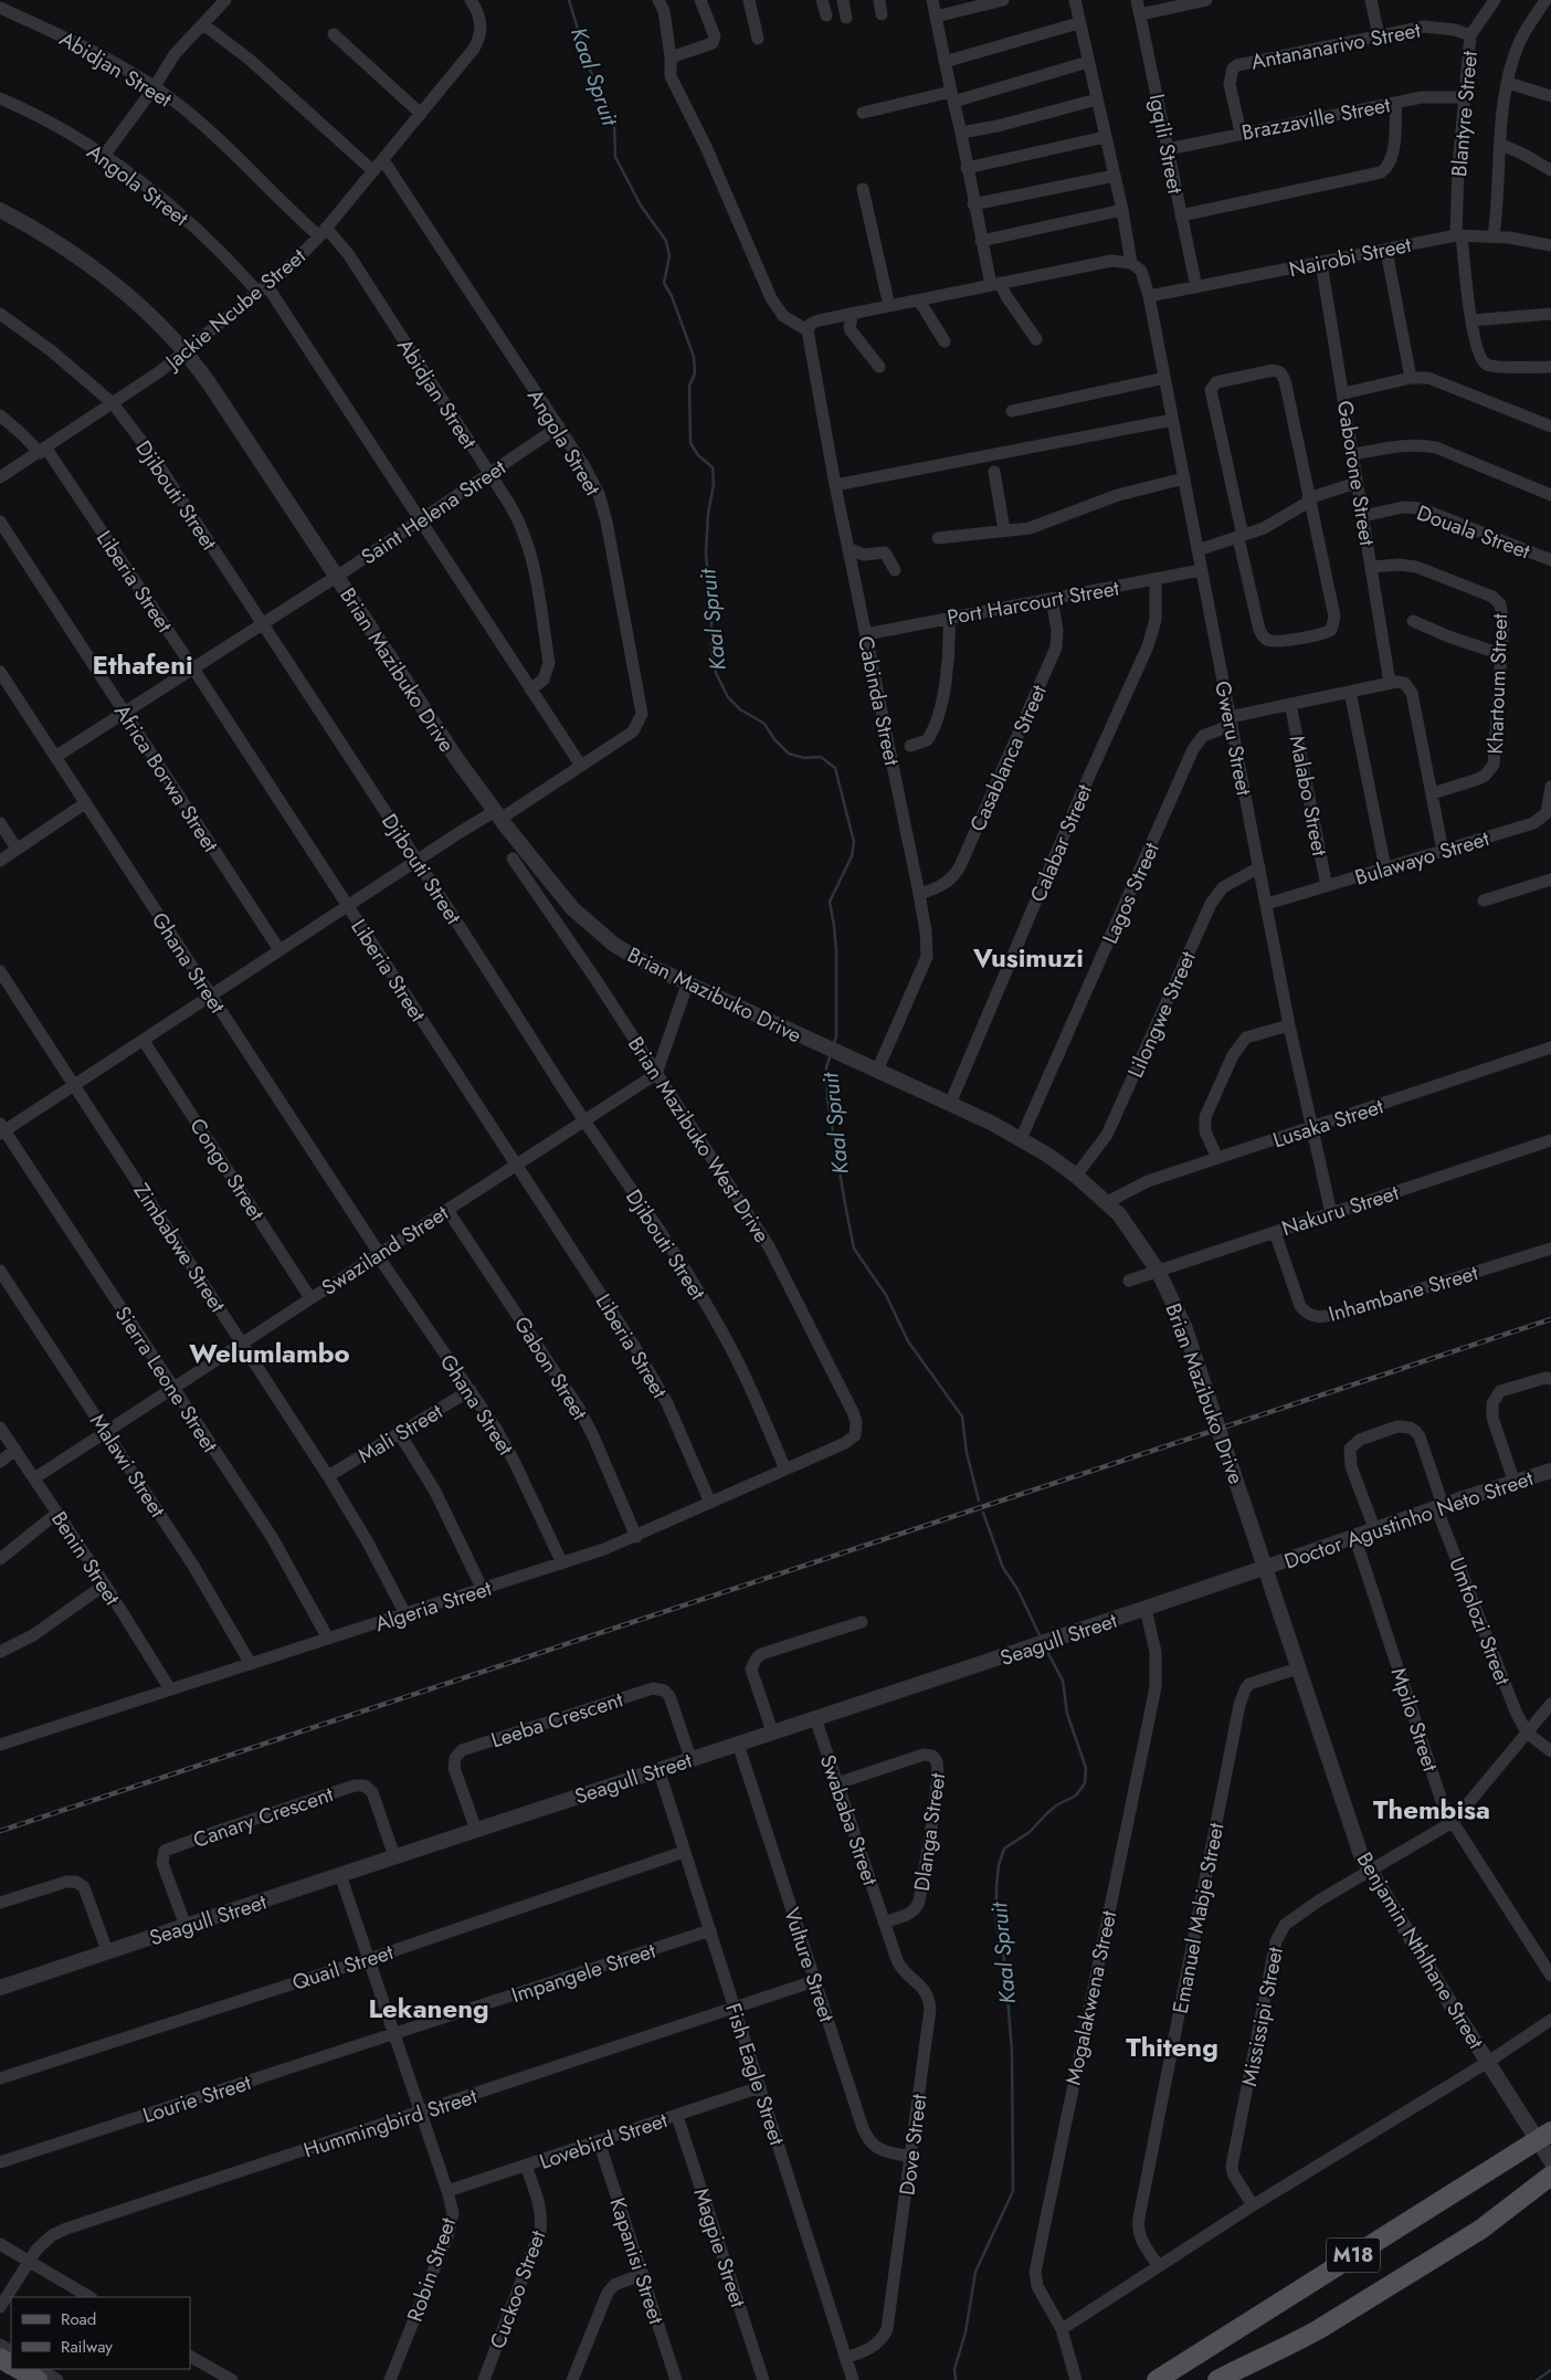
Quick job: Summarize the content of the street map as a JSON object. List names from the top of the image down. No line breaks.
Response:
{"streets":{"main road":["M18"],"street":["Antananarivo Street","Abidjan Street","Blantyre Street","Brazzaville Street","Igqili Street","Angola Street","Nairobi Street","Jackie Ncube Street","Gaborone Street","Djibouti Street","Saint Helena Street","Douala Street","Liberia Street","Port Harcourt Street","Brian Mazibuko Drive","Khartoum Street","Cabinda Street","Gweru Street","Casablanca Street","Africa Borwa Street","Malabo Street","Calabar Street","Bulawayo Street","Lagos Street","Ghana Street","Lilongwe Street","Lusaka Street","Brian Mazibuko West Drive","Congo Street","Nakuru Street","Zimbabwe Street","Swaziland Street","Inhambane Street","Gabon Street","Sierra Leone Street","Mali Street","Malawi Street","Doctor Agustinho Neto Street","Benin Street","Algeria Street","Umfolozi Street","Seagull Street","Leeba Crescent","Mpilo Street","Canary Crescent","Swababa Street","Dlanga Street","Emanuel Mabje Street","Benjamin Nthlhane Street","Vulture Street","Quail Street","Impangele Street","Mogalakwena Street","Mississipi Street","Fish Eagle Street","Lourie Street","Hummingbird Street","Lovebird Street","Dove Street","Magpie Street","Kapanisi Street","Robin Street","Cuckoo Street"]},"crossings":[["Antananarivo Street","Blantyre Street"],["Antananarivo Street","Brazzaville Street"],["Abidjan Street","Angola Street"],["Abidjan Street","Jackie Ncube Street"],["Abidjan Street","Saint Helena Street"],["Blantyre Street","Brazzaville Street"],["Blantyre Street","Nairobi Street"],["Brazzaville Street","Igqili Street"],["Igqili Street","Nairobi Street"],["Angola Street","Jackie Ncube Street"],["Angola Street","Djibouti Street"],["Angola Street","Saint Helena Street"],["Angola Street","Liberia Street"],["Angola Street","Brian Mazibuko Drive"],["Angola Street","Africa Borwa Street"],["Angola Street","Ghana Street"],["Angola Street","Congo Street"],["Angola Street","Zimbabwe Street"],["Angola Street","Sierra Leone Street"],["Nairobi Street","Gaborone Street"],["Nairobi Street","Gweru Street"],["Jackie Ncube Street","Djibouti Street"],["Jackie Ncube Street","Liberia Street"],["Jackie Ncube Street","Brian Mazibuko Drive"],["Gaborone Street","Douala Street"],["Gaborone Street","Khartoum Street"],["Gaborone Street","Lagos Street"],["Djibouti Street","Saint Helena Street"],["Djibouti Street","Swaziland Street"],["Djibouti Street","Algeria Street"],["Saint Helena Street","Liberia Street"],["Saint Helena Street","Brian Mazibuko Drive"],["Saint Helena Street","Africa Borwa Street"],["Saint Helena Street","Ghana Street"],["Liberia Street","Swaziland Street"],["Liberia Street","Algeria Street"],["Port Harcourt Street","Cabinda Street"],["Port Harcourt Street","Gweru Street"],["Port Harcourt Street","Casablanca Street"],["Port Harcourt Street","Calabar Street"],["Brian Mazibuko Drive","Cabinda Street"],["Brian Mazibuko Drive","Calabar Street"],["Brian Mazibuko Drive","Lagos Street"],["Brian Mazibuko Drive","Lilongwe Street"],["Brian Mazibuko Drive","Lusaka Street"],["Brian Mazibuko Drive","Nakuru Street"],["Brian Mazibuko Drive","Doctor Agustinho Neto Street"],["Brian Mazibuko Drive","Seagull Street"],["Brian Mazibuko Drive","Benjamin Nthlhane Street"],["Cabinda Street","Casablanca Street"],["Gweru Street","Bulawayo Street"],["Gweru Street","Lagos Street"],["Gweru Street","Lilongwe Street"],["Gweru Street","Lusaka Street"],["Gweru Street","Nakuru Street"],["Malabo Street","Bulawayo Street"],["Malabo Street","Lagos Street"],["Ghana Street","Swaziland Street"],["Ghana Street","Mali Street"],["Ghana Street","Algeria Street"],["Brian Mazibuko West Drive","Swaziland Street"],["Brian Mazibuko West Drive","Algeria Street"],["Congo Street","Swaziland Street"],["Nakuru Street","Inhambane Street"],["Zimbabwe Street","Swaziland Street"],["Zimbabwe Street","Mali Street"],["Zimbabwe Street","Algeria Street"],["Swaziland Street","Gabon Street"],["Swaziland Street","Sierra Leone Street"],["Swaziland Street","Malawi Street"],["Swaziland Street","Benin Street"],["Gabon Street","Algeria Street"],["Sierra Leone Street","Algeria Street"],["Malawi Street","Algeria Street"],["Doctor Agustinho Neto Street","Umfolozi Street"],["Doctor Agustinho Neto Street","Seagull Street"],["Doctor Agustinho Neto Street","Mpilo Street"],["Doctor Agustinho Neto Street","Benjamin Nthlhane Street"],["Benin Street","Algeria Street"],["Seagull Street","Leeba Crescent"],["Seagull Street","Canary Crescent"],["Seagull Street","Swababa Street"],["Seagull Street","Benjamin Nthlhane Street"],["Seagull Street","Vulture Street"],["Seagull Street","Mogalakwena Street"],["Seagull Street","Fish Eagle Street"],["Seagull Street","Robin Street"],["Mpilo Street","Mississipi Street"],["Swababa Street","Dlanga Street"],["Swababa Street","Dove Street"],["Dlanga Street","Dove Street"],["Emanuel Mabje Street","Benjamin Nthlhane Street"],["Benjamin Nthlhane Street","Mississipi Street"],["Benjamin Nthlhane Street","M18"],["Vulture Street","Hummingbird Street"],["Vulture Street","Dove Street"],["Quail Street","Fish Eagle Street"],["Quail Street","Robin Street"],["Impangele Street","Fish Eagle Street"],["Impangele Street","Lourie Street"],["Impangele Street","Robin Street"],["Fish Eagle Street","Hummingbird Street"],["Fish Eagle Street","Lovebird Street"],["Fish Eagle Street","Dove Street"],["Lourie Street","Robin Street"],["Hummingbird Street","Robin Street"],["Lovebird Street","Magpie Street"],["Lovebird Street","Kapanisi Street"],["Lovebird Street","Robin Street"],["Lovebird Street","Cuckoo Street"]],"districts":["Ethafeni","Vusimuzi","Welumlambo","Thembisa","Lekaneng","Thiteng"],"water":["Kaal Spruit"],"legend":["Road","Railway"]}
